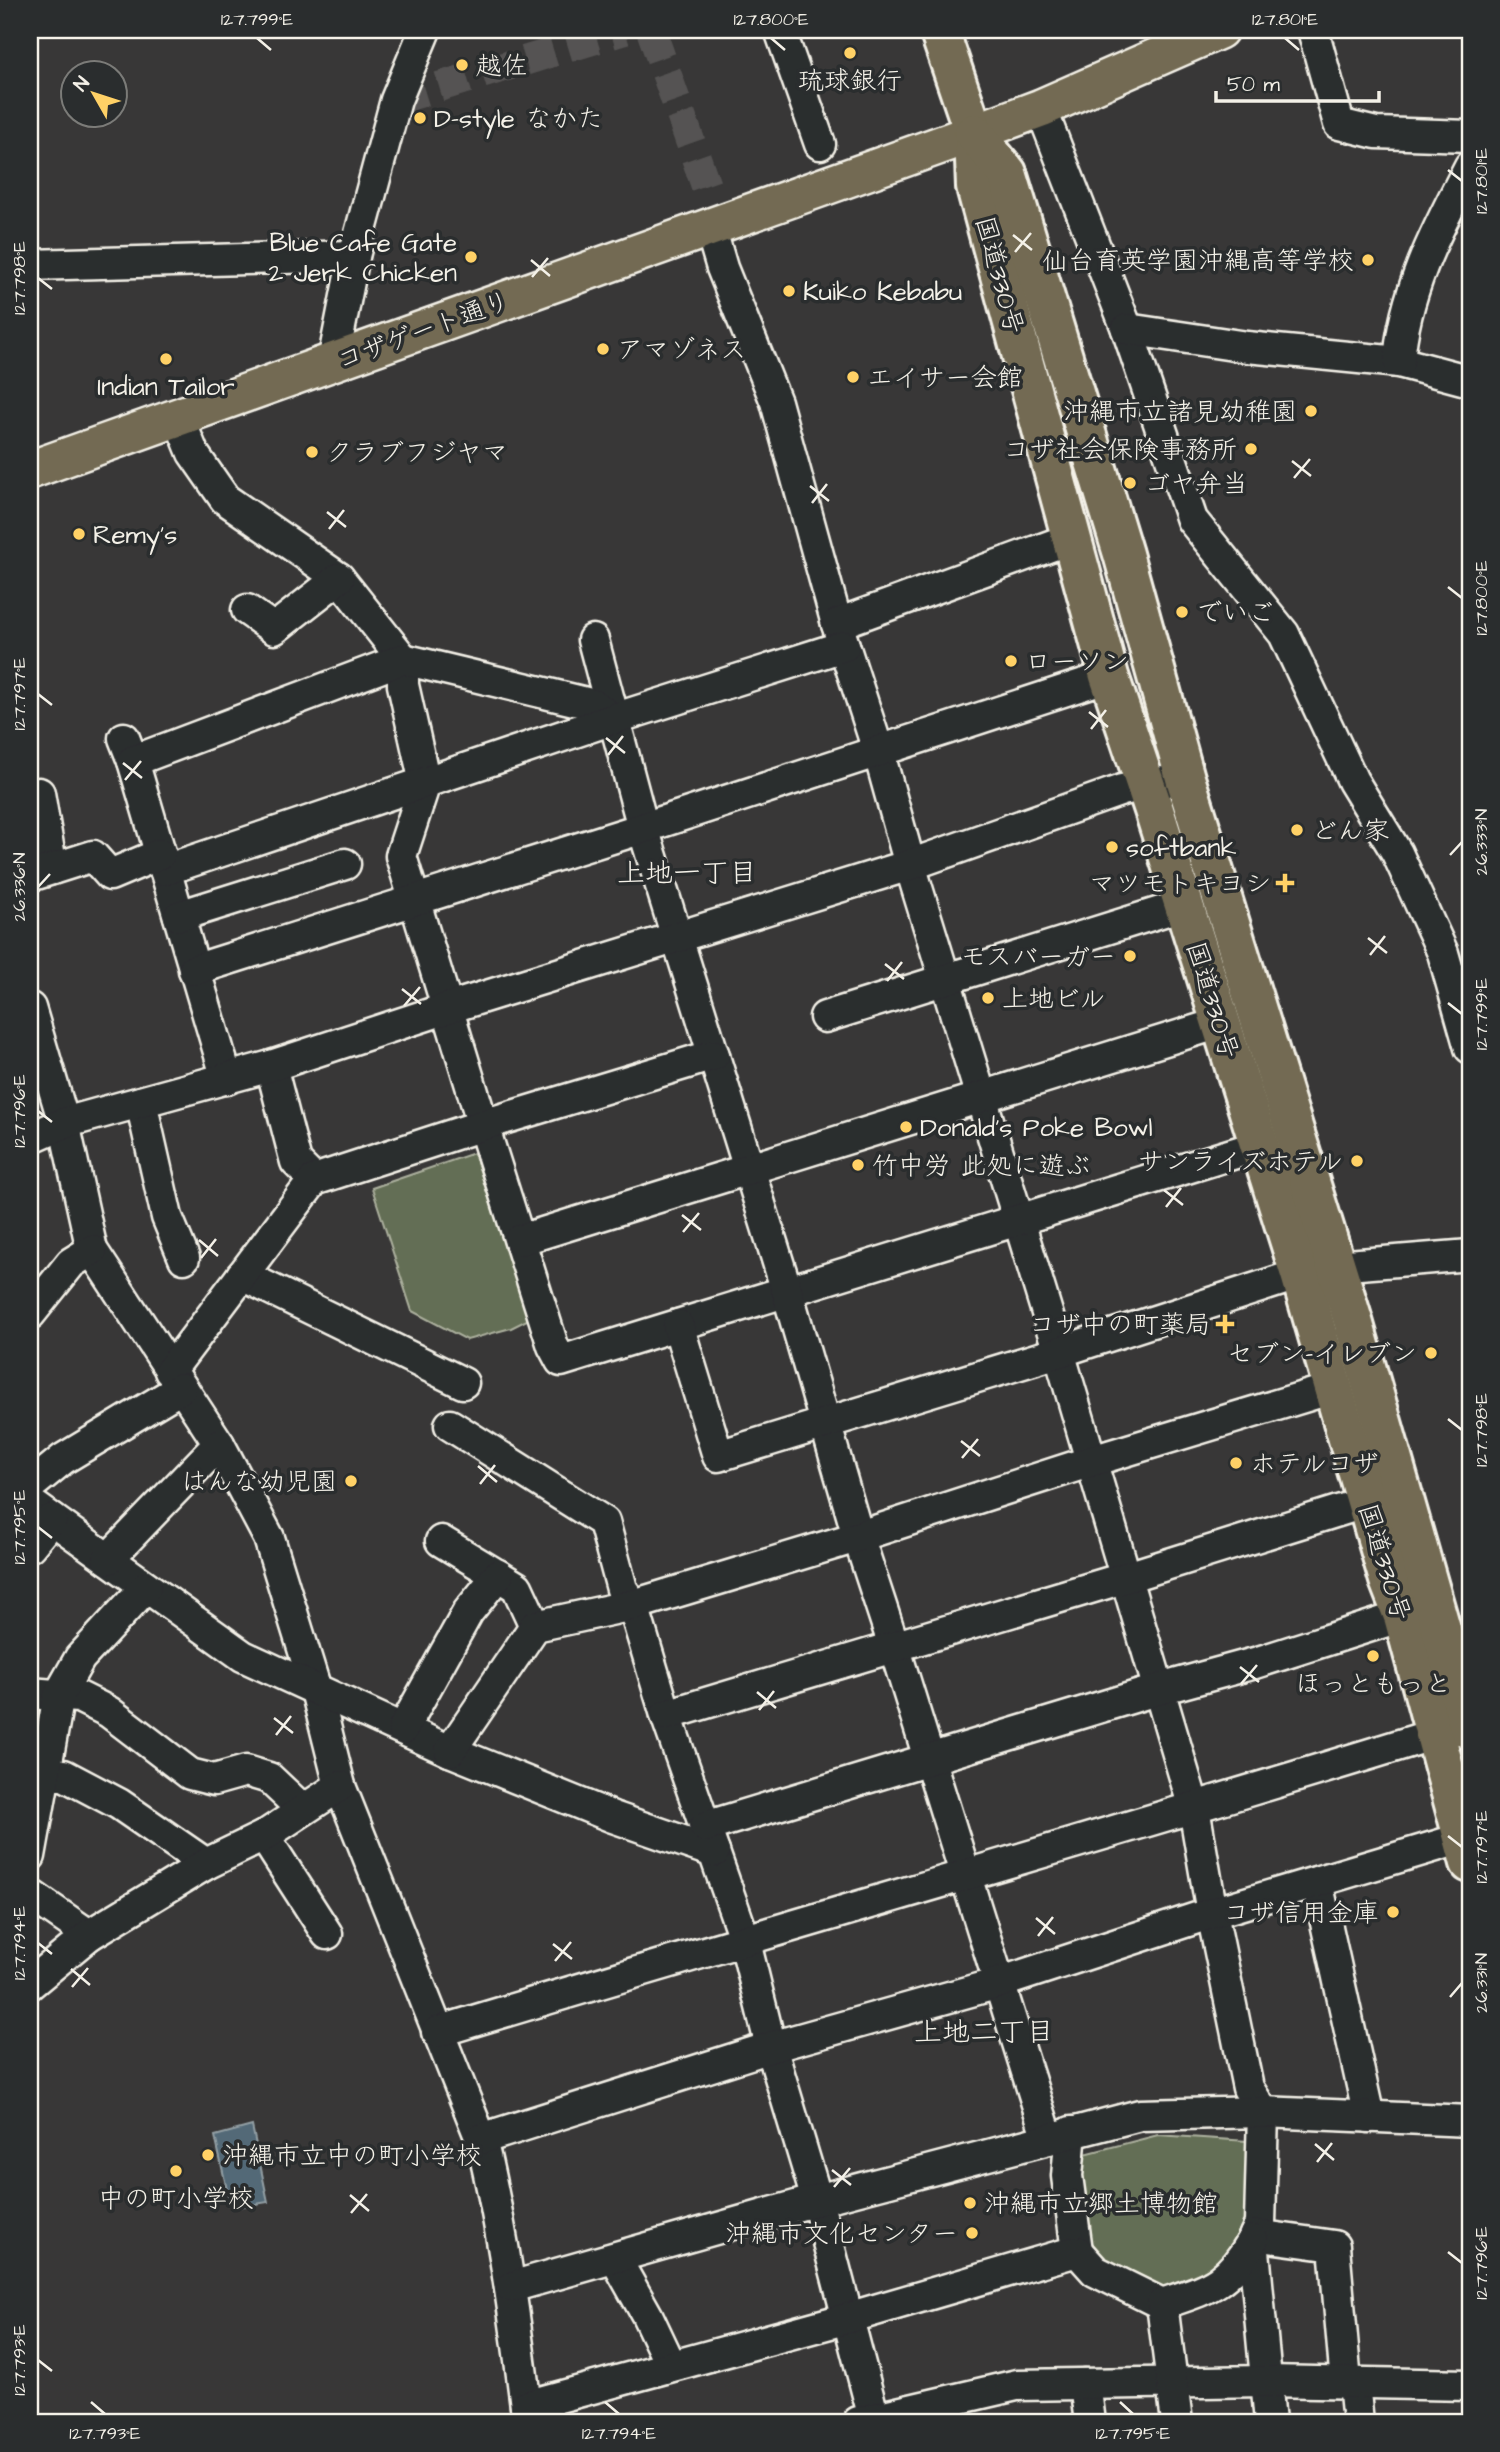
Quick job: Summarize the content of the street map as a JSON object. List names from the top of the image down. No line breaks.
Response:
{"streets":{"highway":["国道330号"],"main road":["コザゲート通り"]},"crossings":[["国道330号","コザゲート通り"]],"districts":["上地一丁目","上地二丁目"],"places":{"other":["琉球銀行","越佐","D-style なかた","Blue Cafe Gate 2 Jerk Chicken","仙台育英学園沖縄高等学校","Kuiko Kebabu","アマゾネス","Indian Tailor","エイサー会館","沖縄市立諸見幼稚園","コザ社会保険事務所","クラブフジヤマ","ゴヤ弁当","Remy's","でいご","ローソン","どん家","softbank","モスバーガー","上地ビル","Donald's Poke Bowl","サンライズホテル","竹中労 此処に遊ぶ","セブン-イレブン","ホテルコザ","はんな幼児園","ほっともっと","コザ信用金庫","沖縄市立中の町小学校","中の町小学校","沖縄市立郷土博物館","沖縄市文化センター"],"health":["マツモトキヨシ","コザ中の町薬局"]},"scale_bar":"50 m","north":"top left","coordinates":["127.799°E","127.800°E","127.801°E","127.798°E","127.797°E","26.333°N","26.336°N","127.796°E","127.795°E","127.794°E","26.331°N","127.793°E"]}
